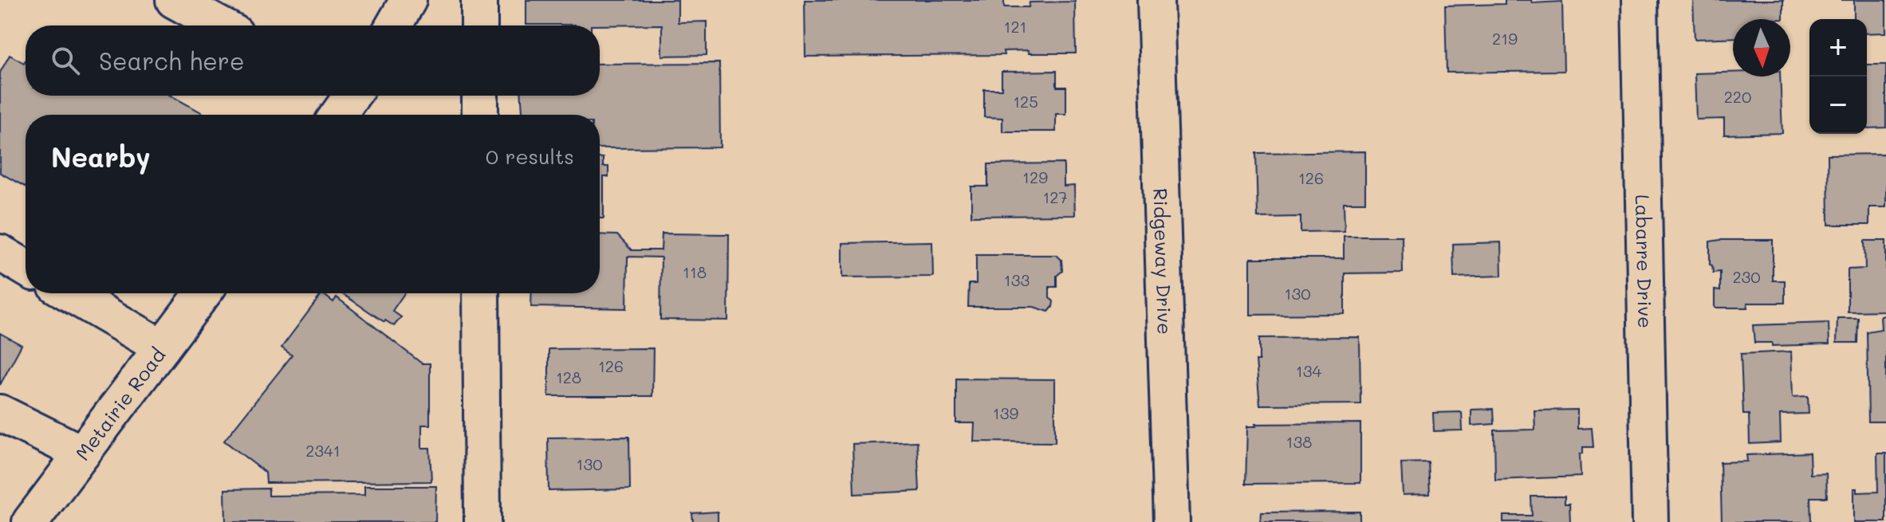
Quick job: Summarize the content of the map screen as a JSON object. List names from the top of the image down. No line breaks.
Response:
{"streets":{"street":["Ridgeway Drive","Labarre Drive","Metairie Road"]},"house_numbers":["121","219","220","125","129","126","127","118","230","133","130","126","134","128","139","138","2341","130"],"north":"bottom","page":{"map_buttons":["+","−"],"search":"Search here","heading":["Nearby","0 results"]}}
